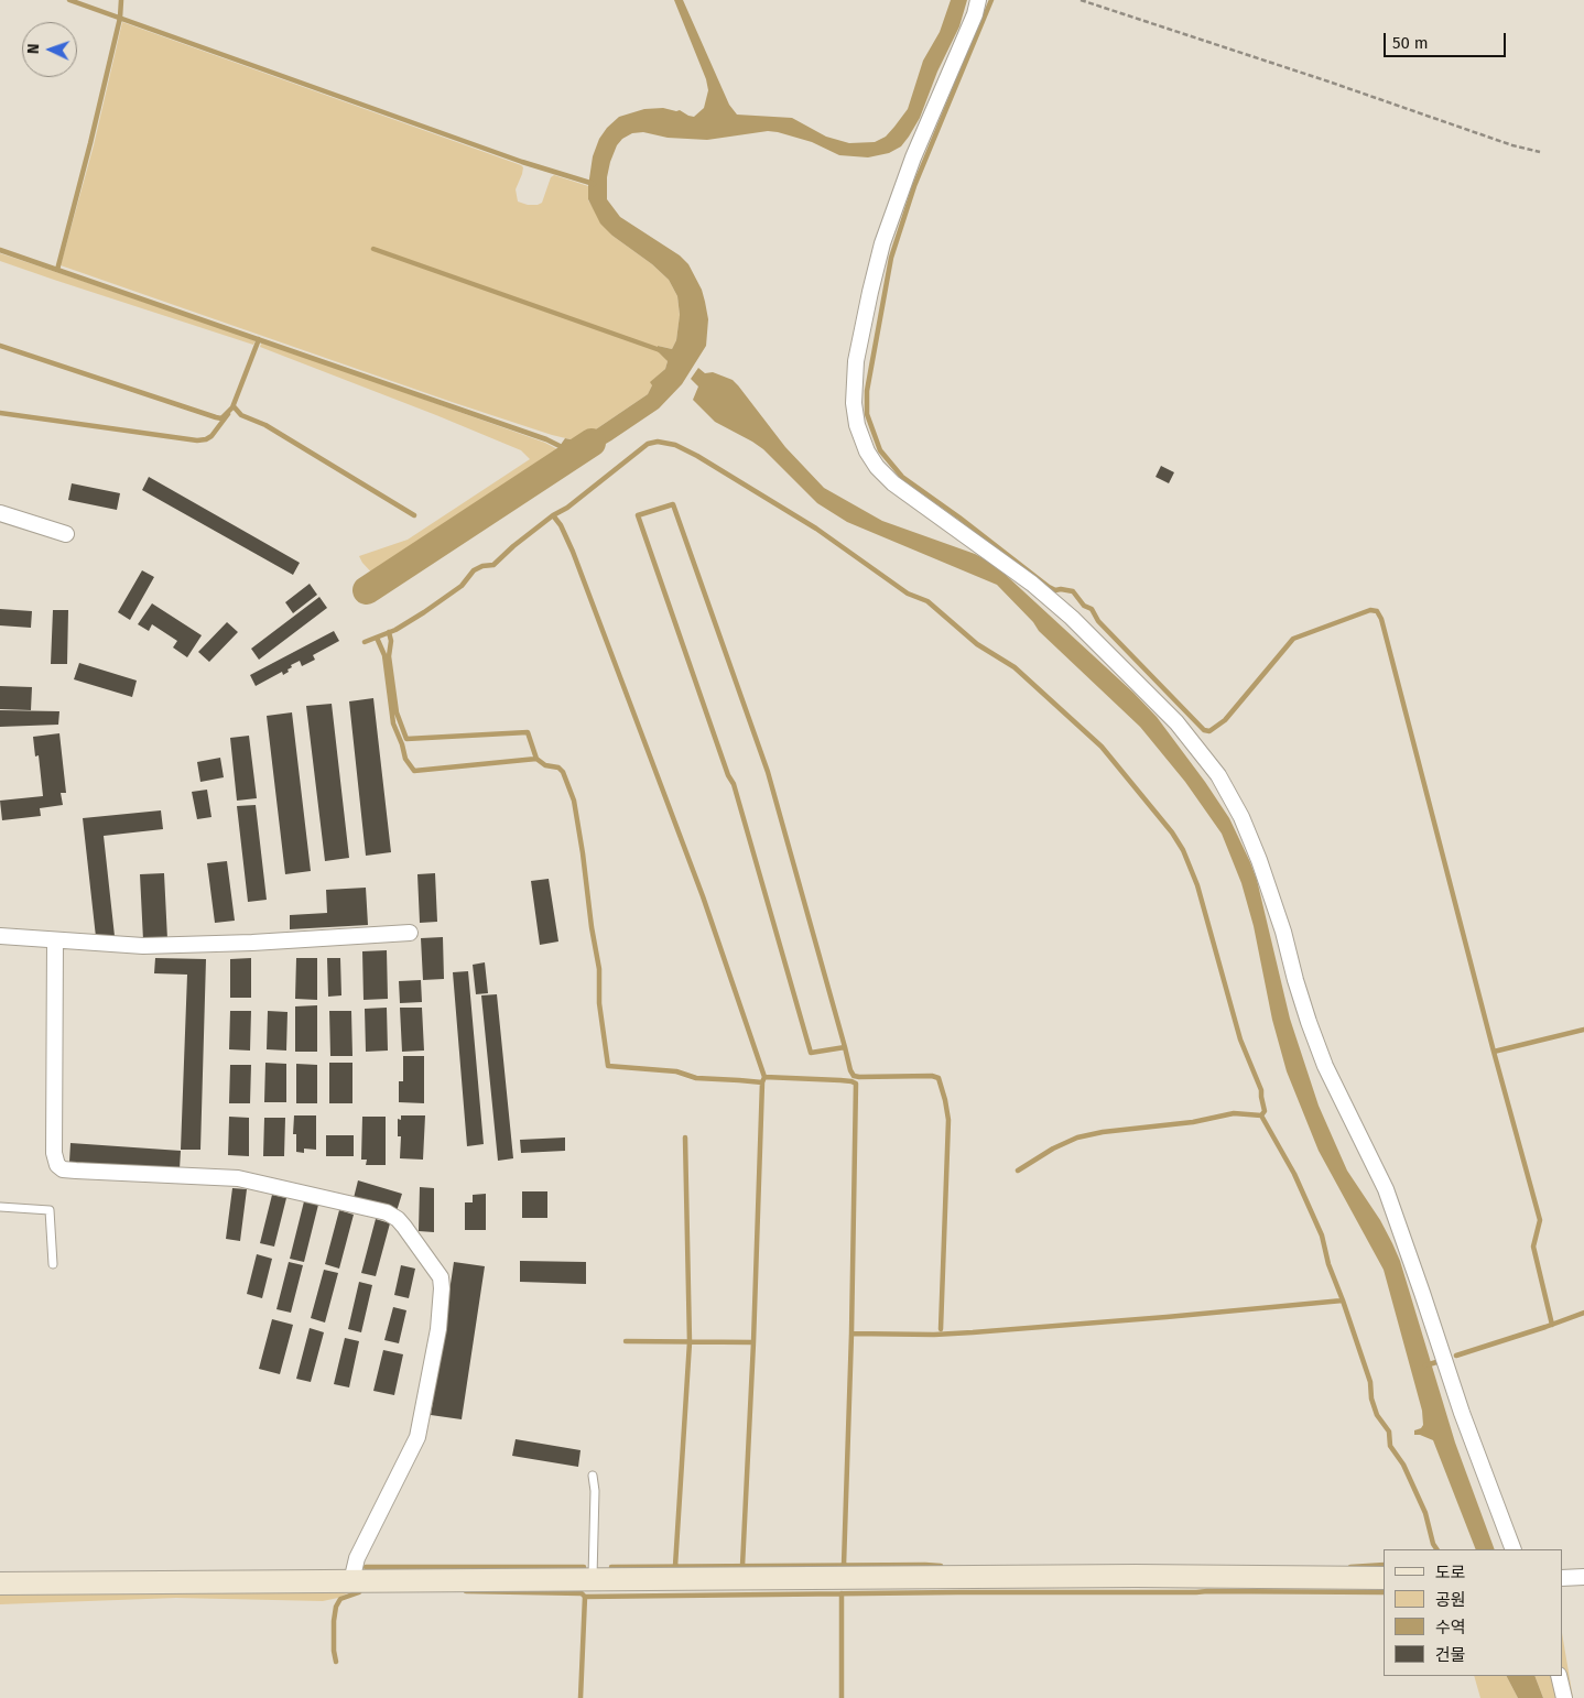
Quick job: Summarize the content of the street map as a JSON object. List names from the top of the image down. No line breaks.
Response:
{"legend":["도로","공원","수역","건물"],"scale_bar":"50 m","north":"left"}
